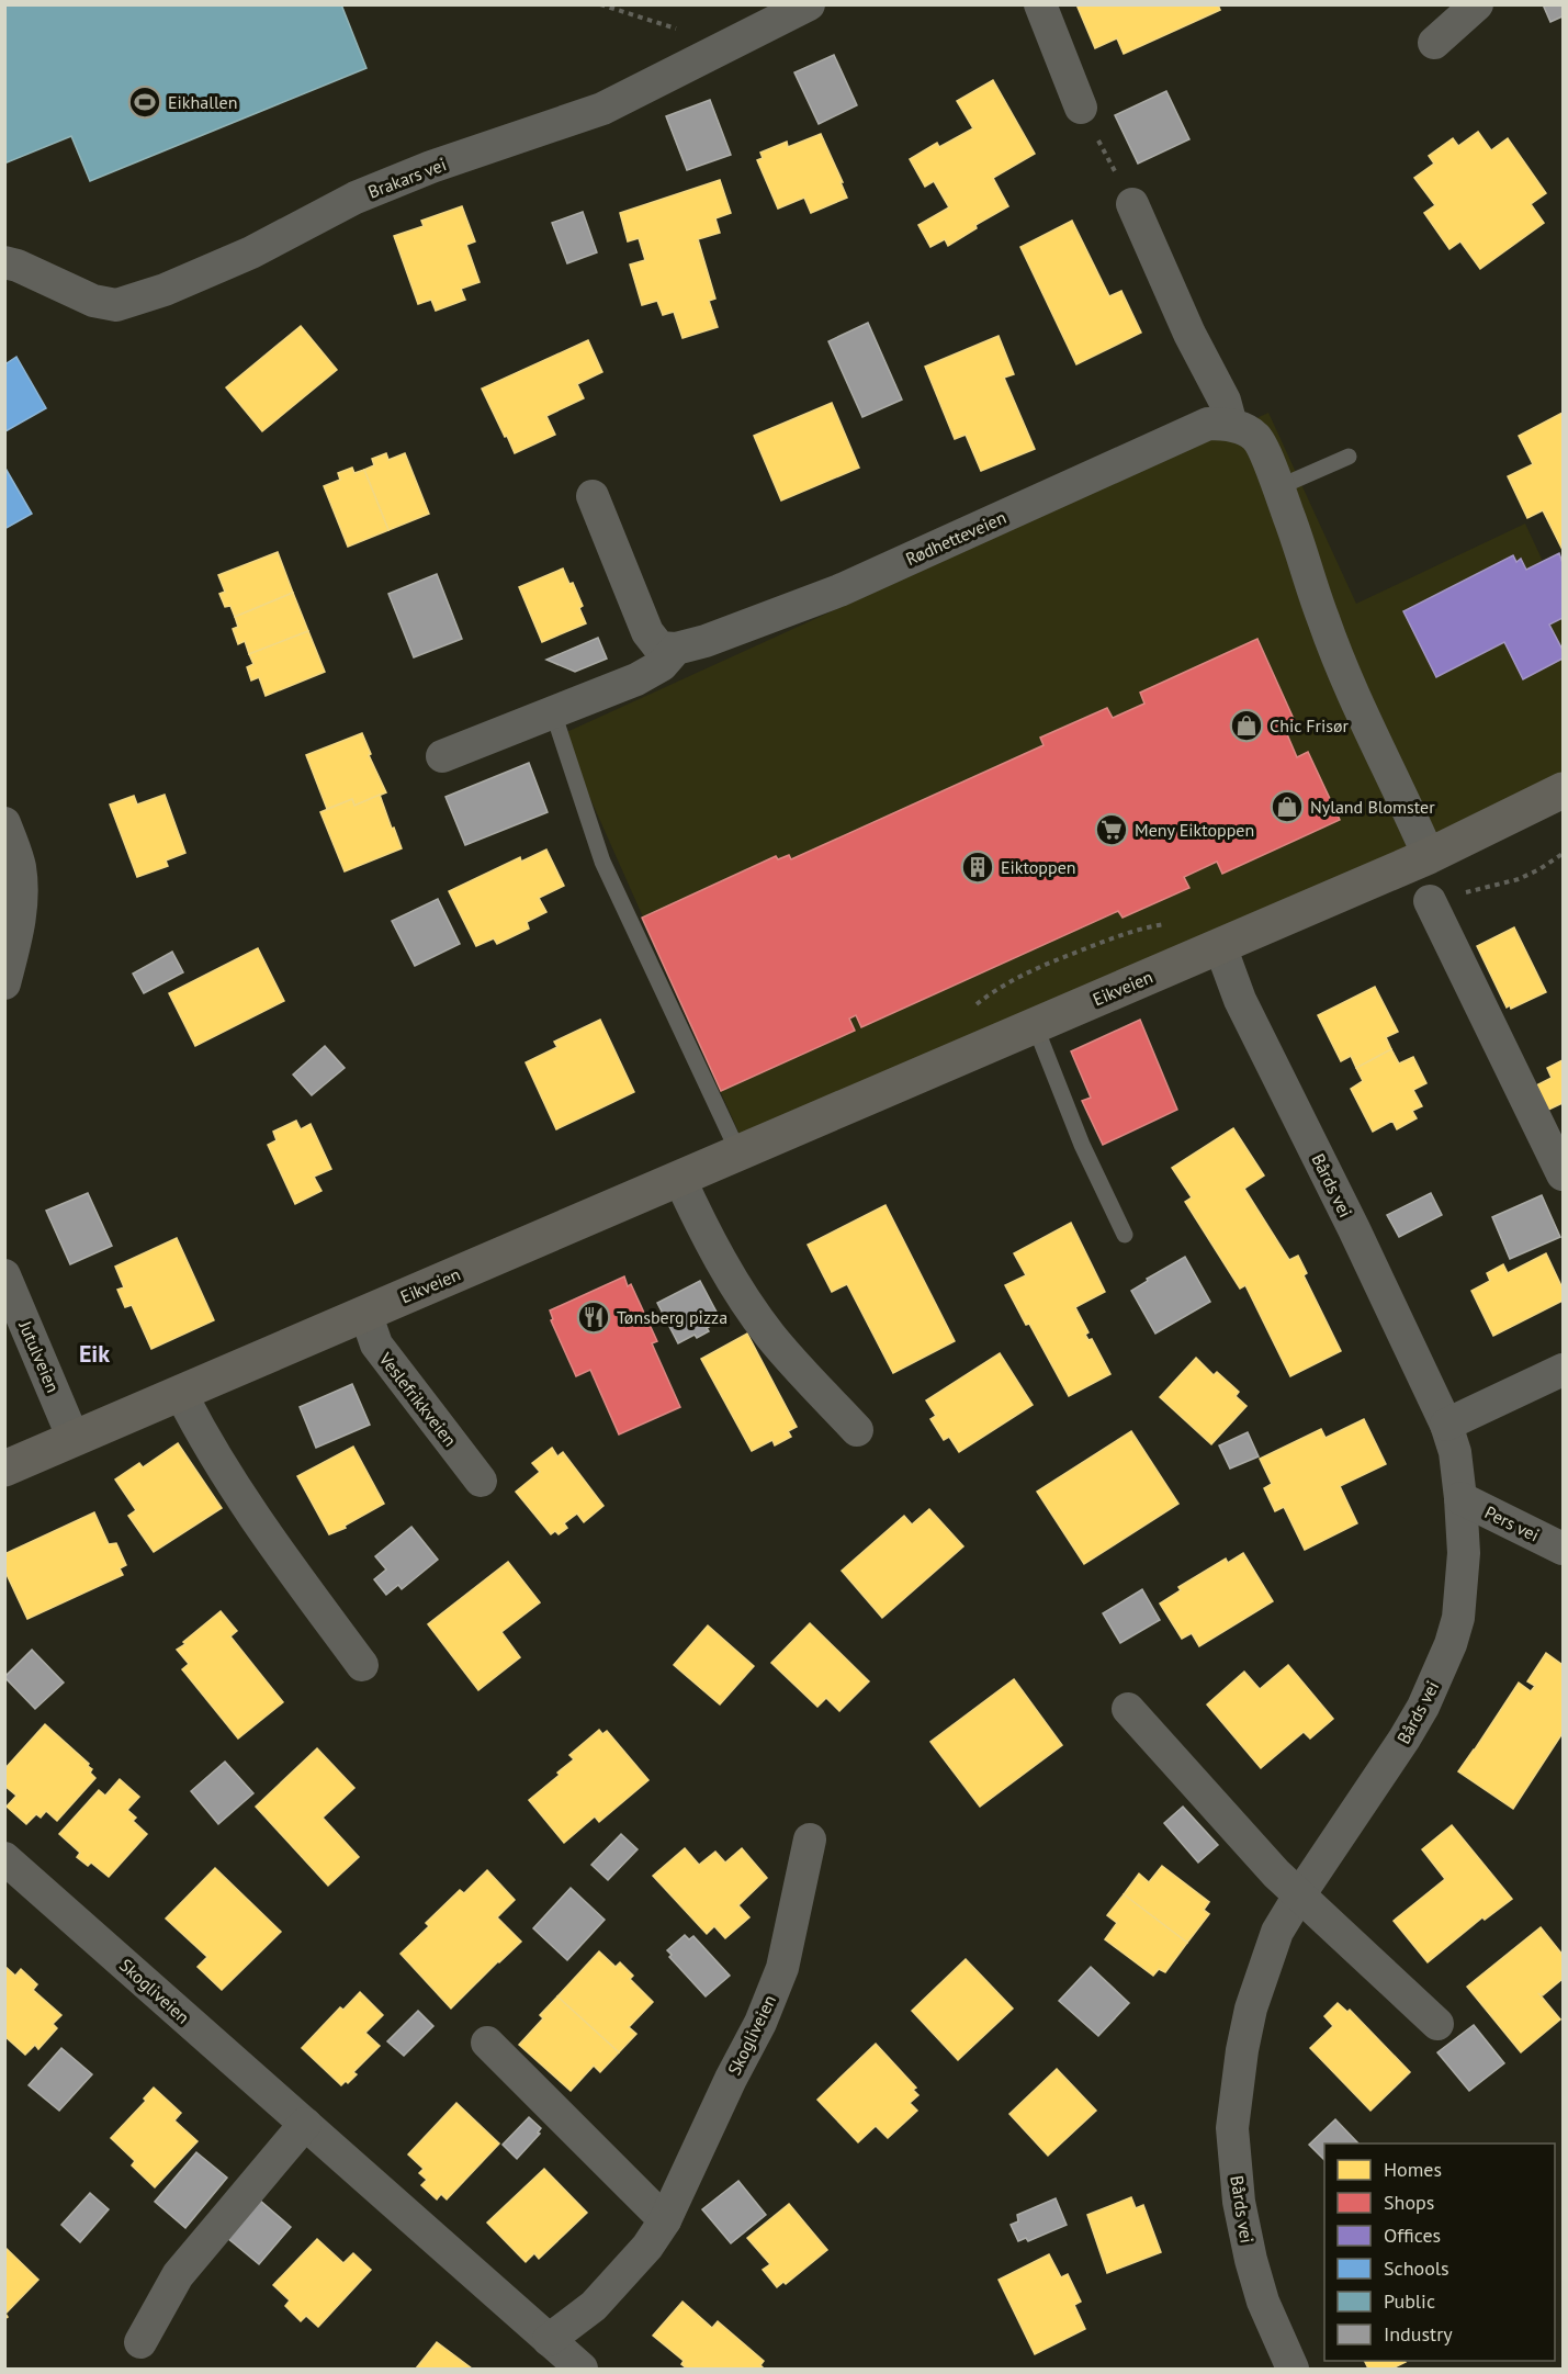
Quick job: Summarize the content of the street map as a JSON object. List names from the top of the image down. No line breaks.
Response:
{"streets":{"main road":["Eikveien"],"street":["Brakars vei","Rødhetteveien","Bårds vei","Jutulveien","Veslefrikkveien","Pers vei","Skogliveien"]},"crossings":[["Eikveien","Bårds vei"],["Eikveien","Jutulveien"],["Eikveien","Veslefrikkveien"],["Bårds vei","Pers vei"]],"districts":["Eik"],"places":{"sports":["Eikhallen"],"shop":["Chic Frisør","Nyland Blomster"],"supermarket":["Meny Eiktoppen"],"building":["Eiktoppen"],"restaurant":["Tønsberg pizza"]},"legend":["Homes","Shops","Offices","Schools","Public","Industry"]}
